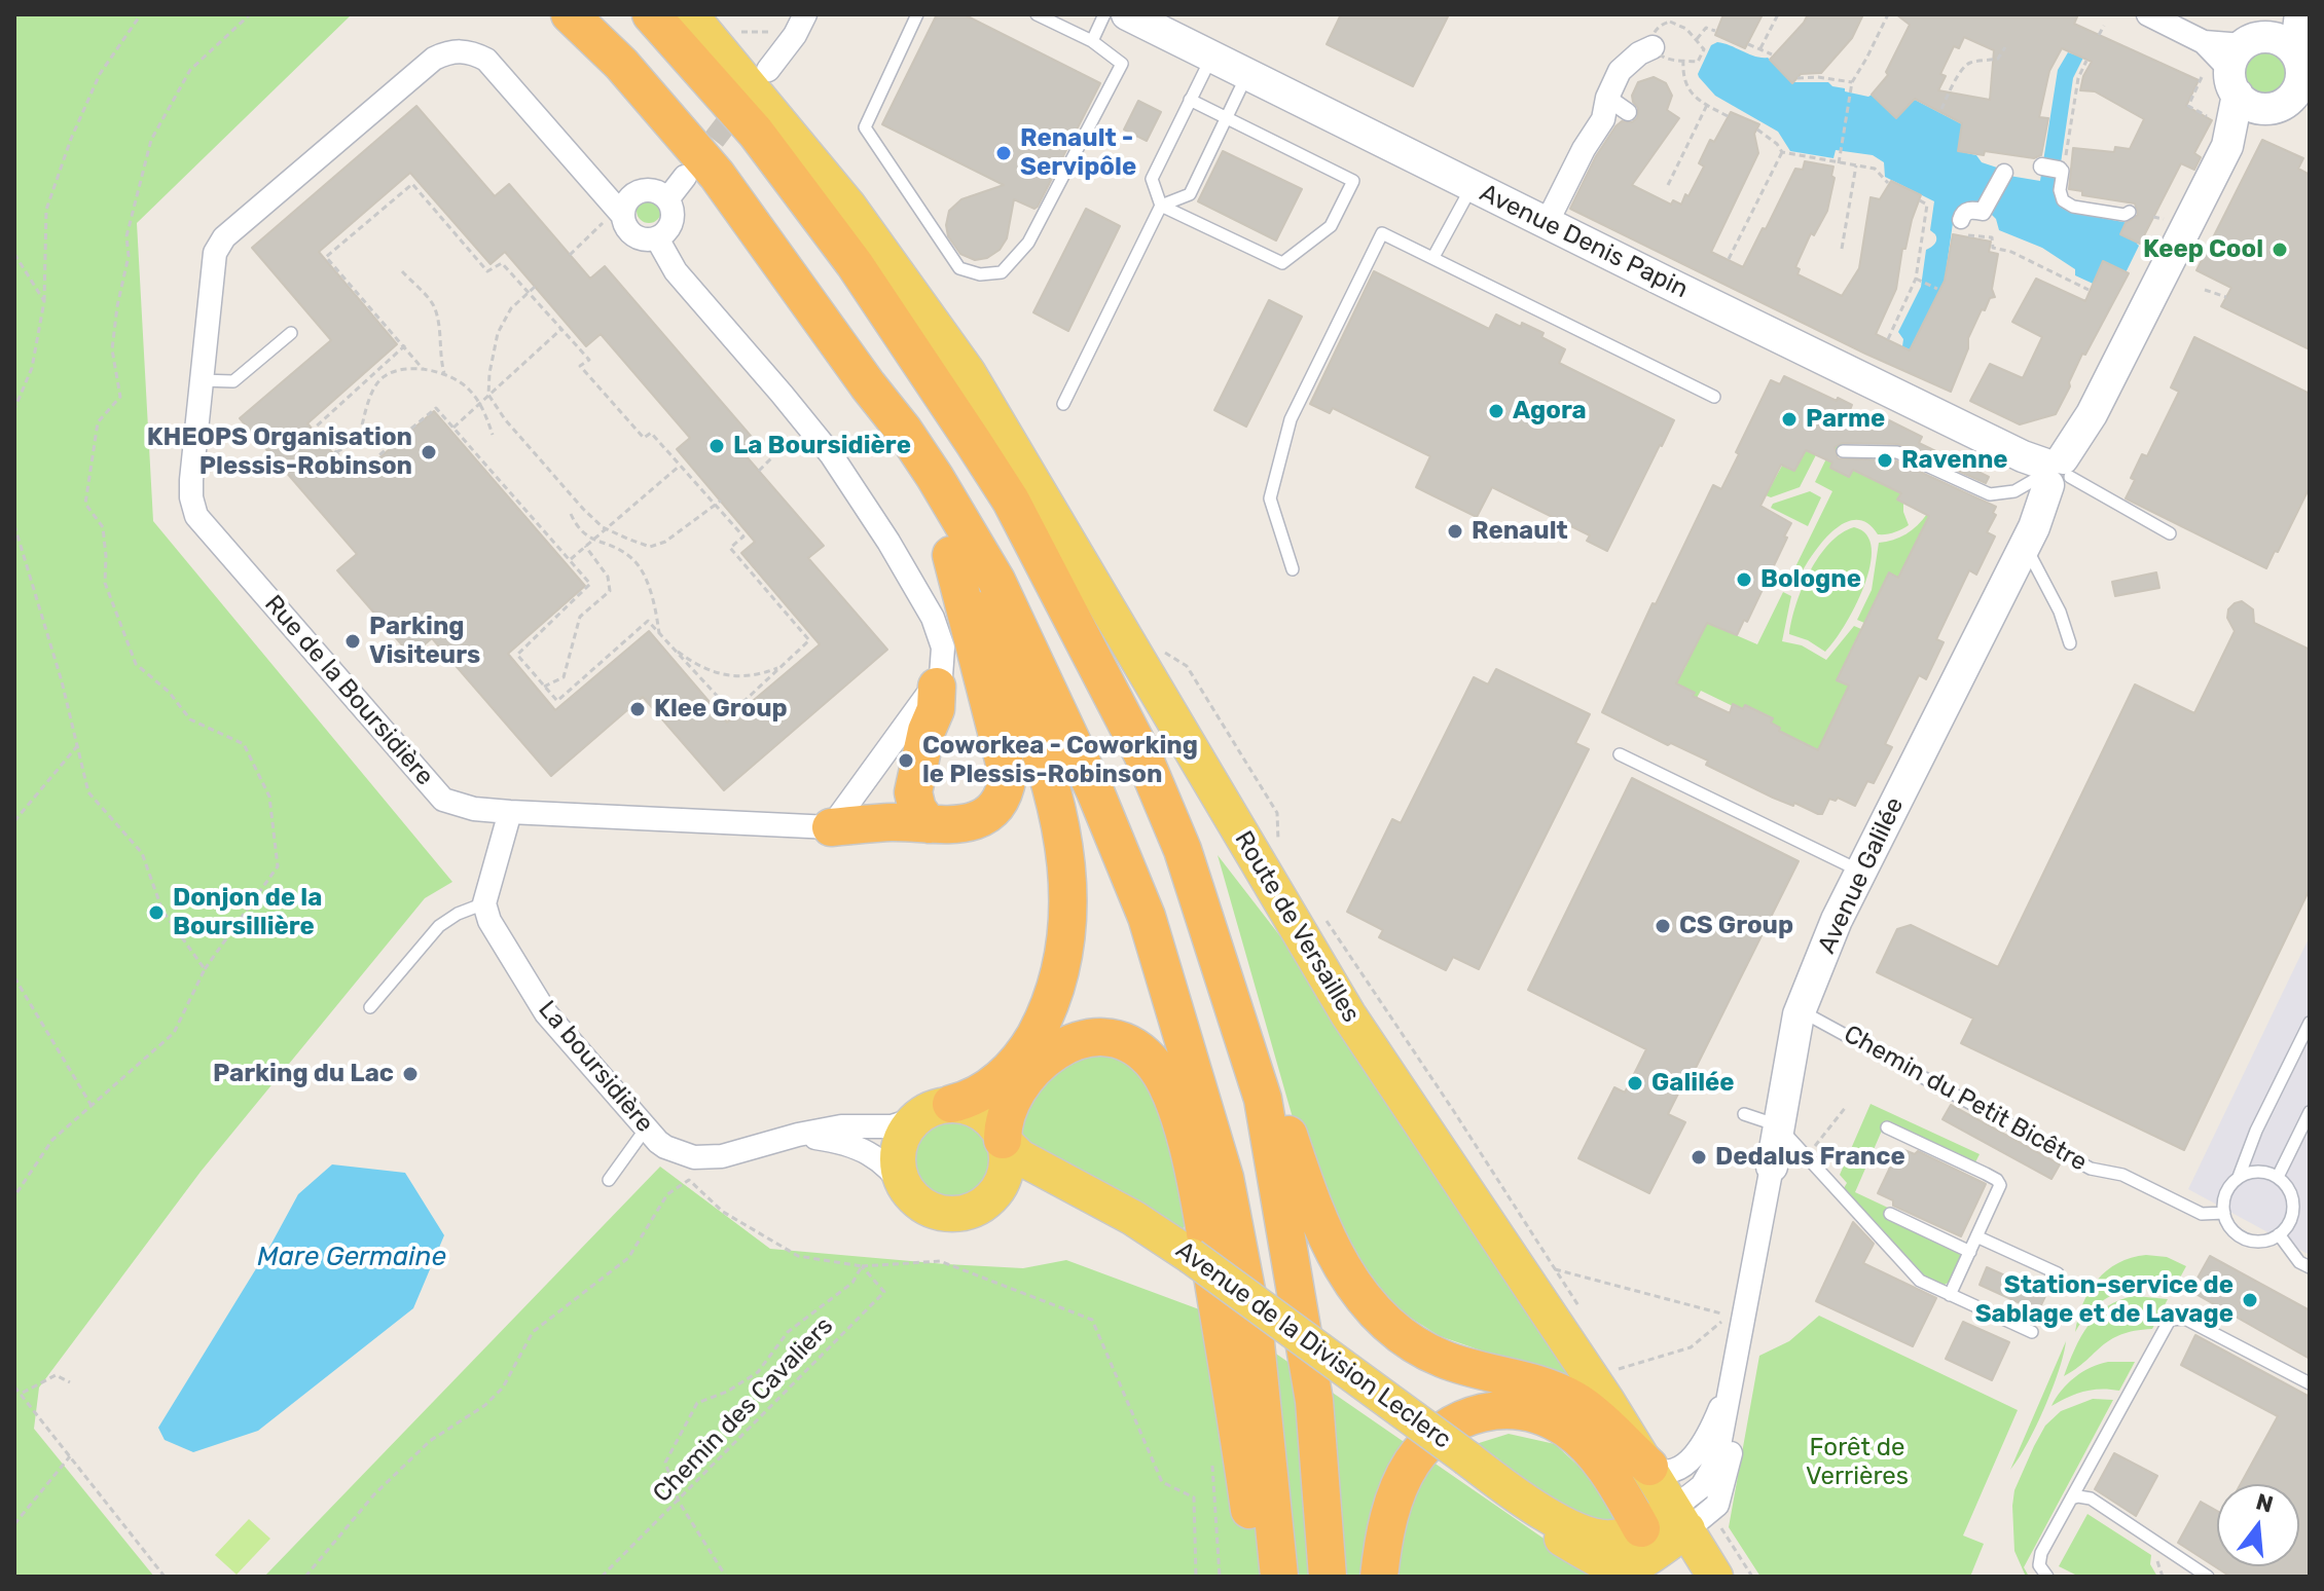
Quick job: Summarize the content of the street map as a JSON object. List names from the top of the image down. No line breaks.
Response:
{"streets":{"main road":["Avenue Denis Papin","Avenue Galilée","Route de Versailles","Avenue de la Division Leclerc"],"street":["Rue de la Boursidière","La boursidière"],"lane":["Chemin du Petit Bicêtre"],"path":["Chemin des Cavaliers"]},"crossings":[["Avenue Denis Papin","Avenue Galilée"],["Avenue Galilée","Chemin du Petit Bicêtre"],["La boursidière","Avenue de la Division Leclerc"]],"water":["Mare Germaine"],"parks":["Forêt de Verrières"],"places":["Renault - Servipôle","Keep Cool","Agora","Parme","La Boursidière","KHEOPS Organisation Plessis-Robinson","Ravenne","Renault","Bologne","Parking Visiteurs","Klee Group","Coworkea - Coworking le Plessis-Robinson","Donjon de la Boursillière","CS Group","Parking du Lac","Galilée","Dedalus France","Station-service de Sablage et de Lavage"],"north":"top"}
